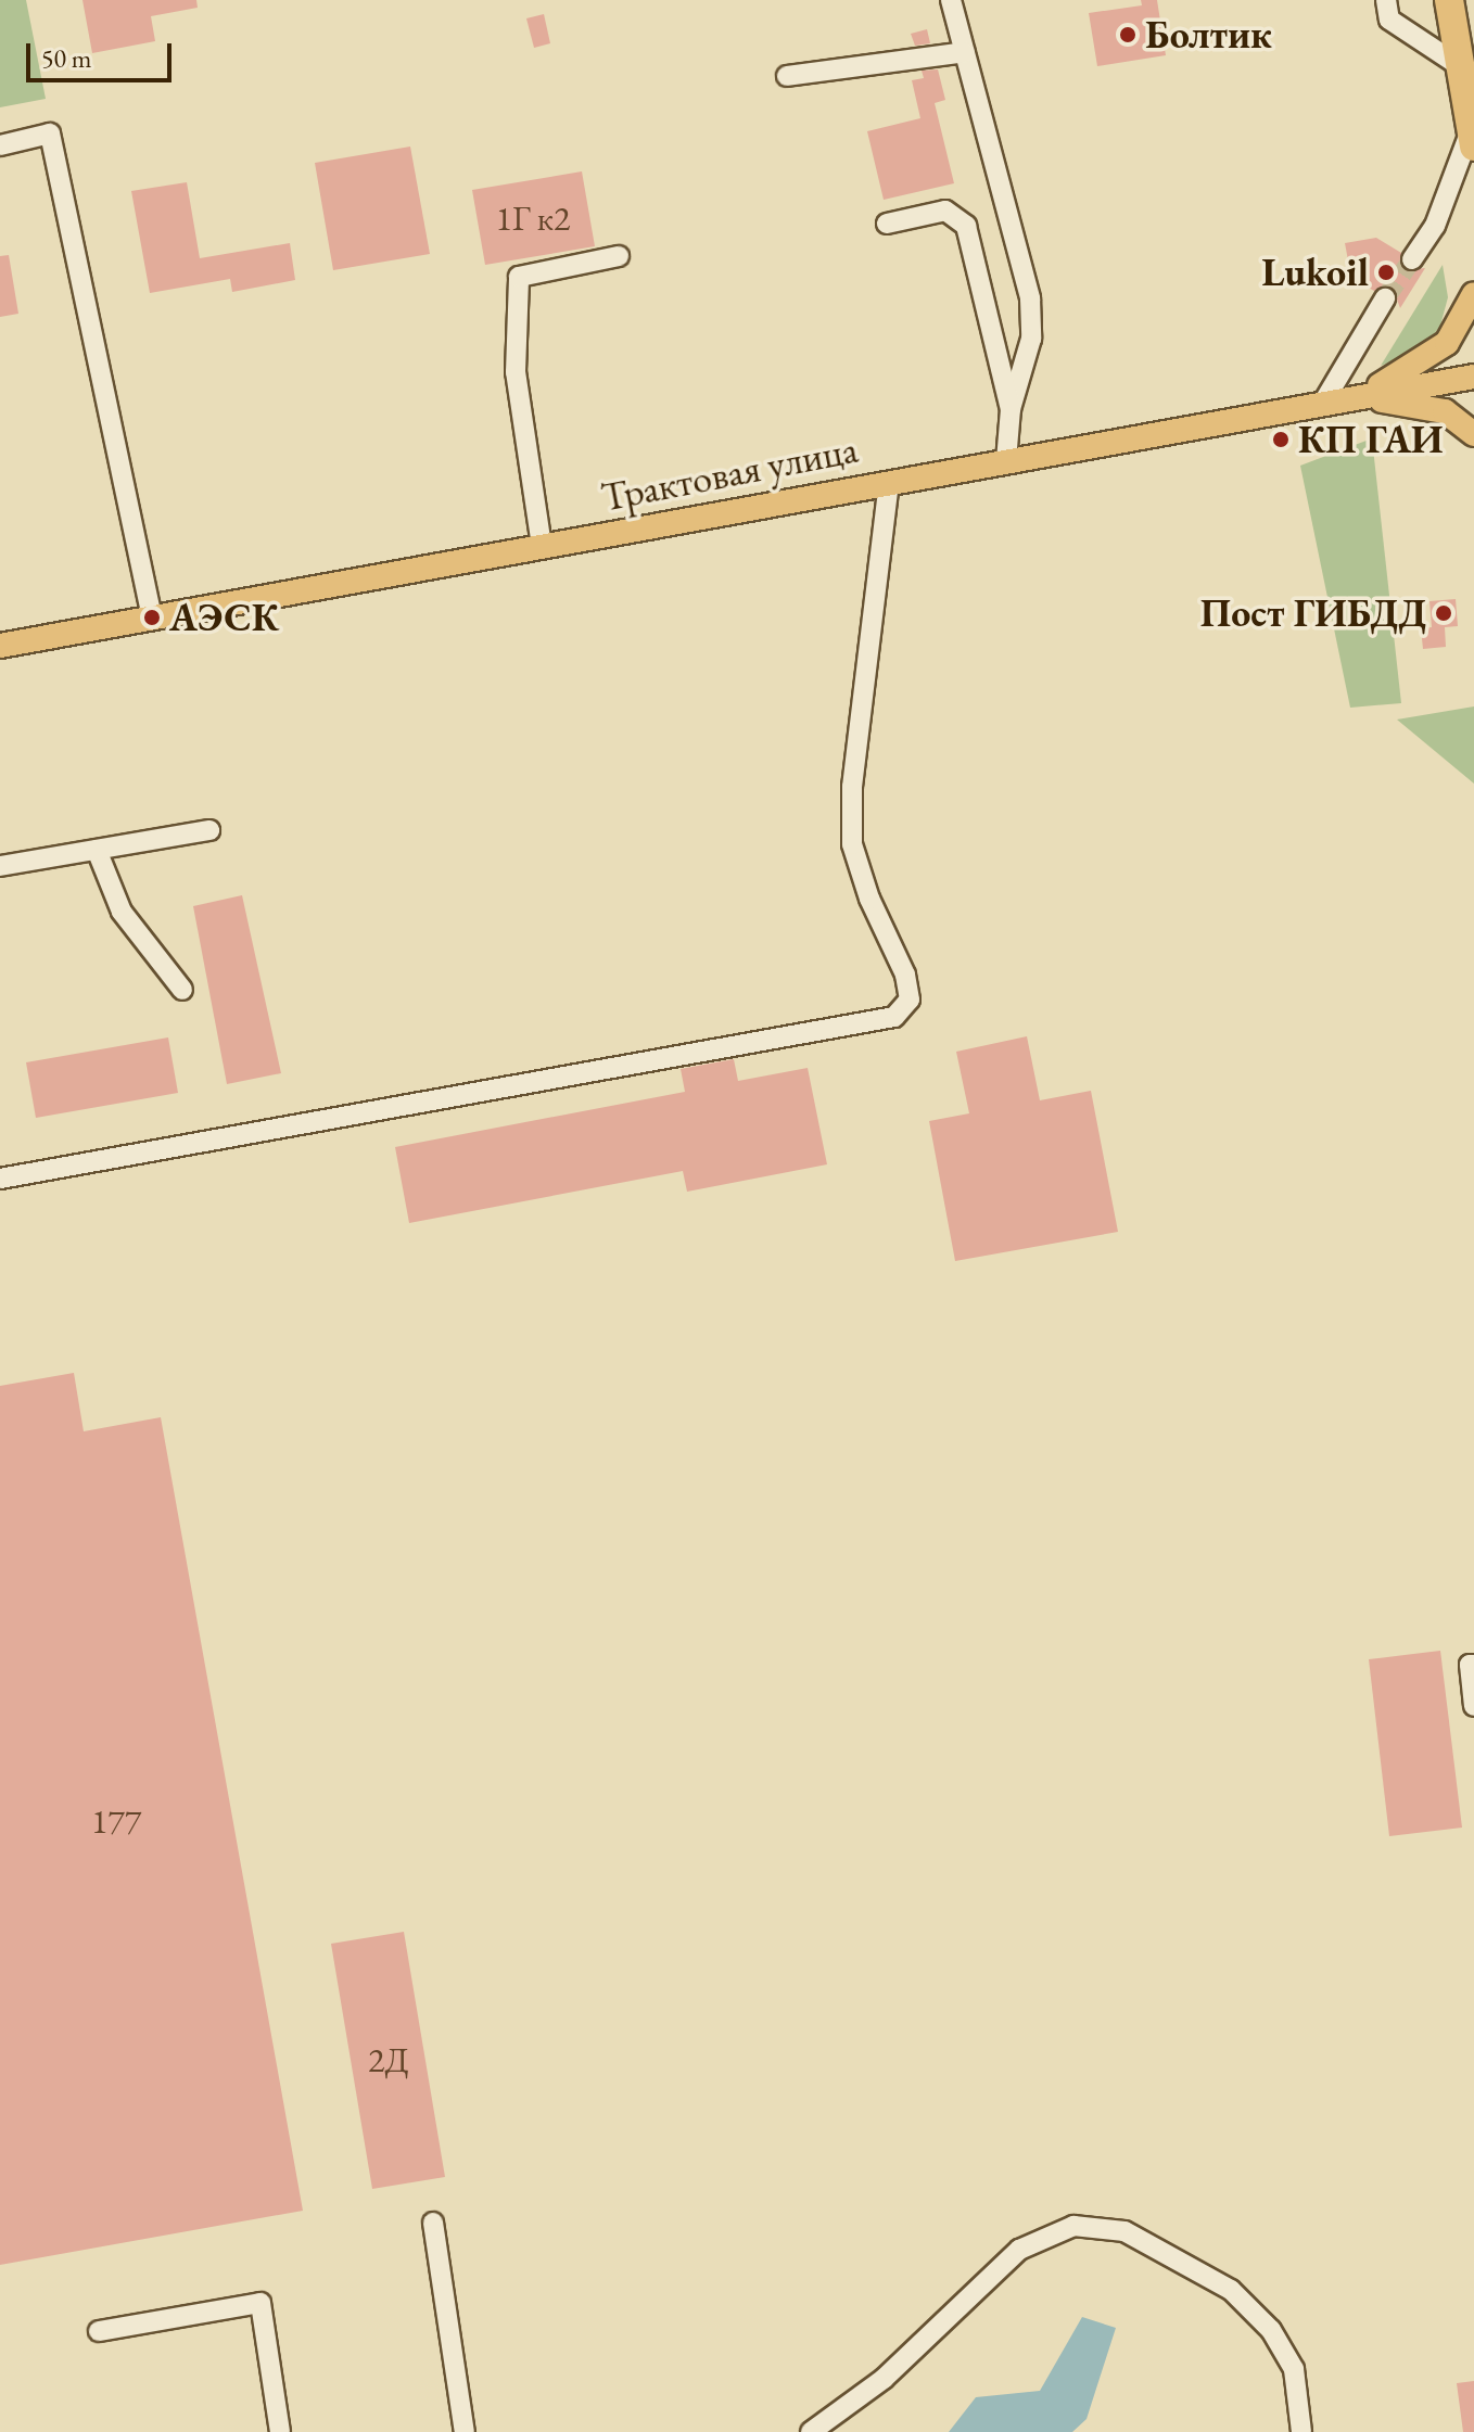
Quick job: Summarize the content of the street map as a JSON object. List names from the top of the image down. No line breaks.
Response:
{"streets":{"main road":["Трактовая улица"]},"places":["Болтик","Lukoil","КП ГАИ","Пост ГИБДД","АЭСК"],"house_numbers":["1Г к2","177","2Д"],"scale_bar":"50 m"}
